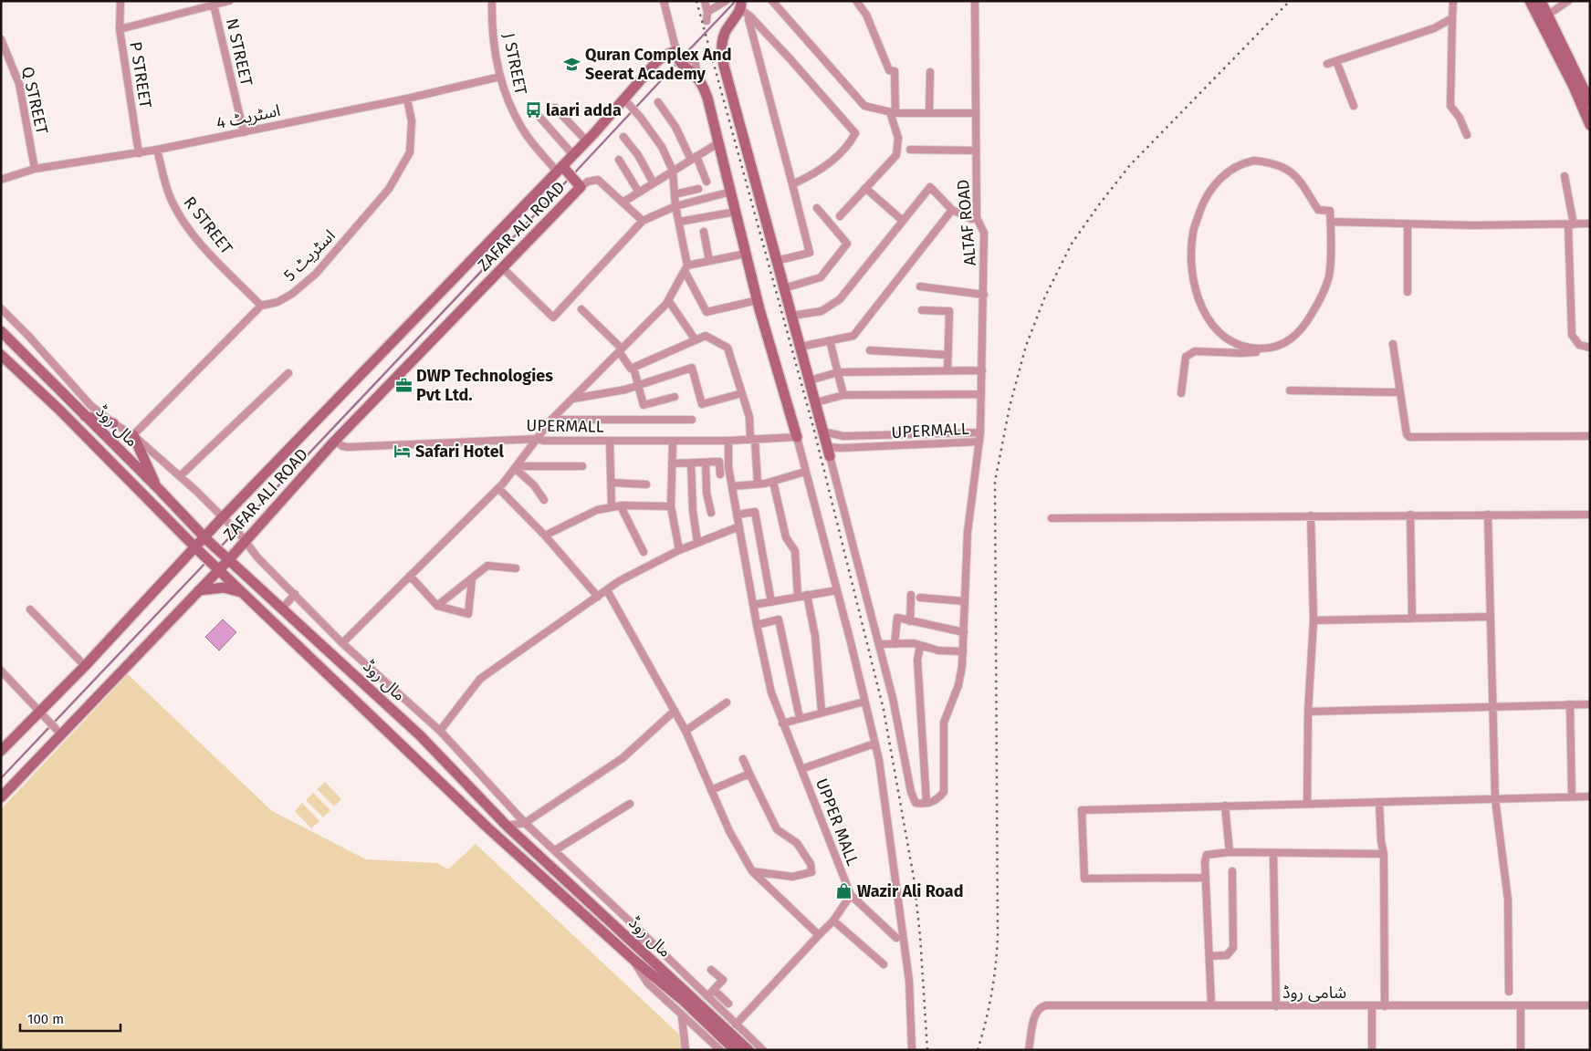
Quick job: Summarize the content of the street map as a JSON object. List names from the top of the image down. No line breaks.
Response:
{"streets":{"street":["N STREET","J STREET","P STREET","Q STREET","اسٹریٹ 4","ALTAF ROAD","R STREET","ZAFAR ALI ROAD","اسٹریٹ 5","مال روڈ","UPERMALL","UPPER MALL","شامی روڈ"]},"crossings":[["N STREET","اسٹریٹ 4"],["J STREET","اسٹریٹ 4"],["J STREET","ZAFAR ALI ROAD"],["P STREET","اسٹریٹ 4"],["Q STREET","اسٹریٹ 4"],["اسٹریٹ 4","R STREET"],["اسٹریٹ 4","اسٹریٹ 5"],["ALTAF ROAD","UPERMALL"],["R STREET","اسٹریٹ 5"],["ZAFAR ALI ROAD","مال روڈ"],["ZAFAR ALI ROAD","UPERMALL"],["UPERMALL","UPPER MALL"]],"places":{"school or university":["Quran Complex And Seerat Academy"],"bus stop":["laari adda"],"office":["DWP Technologies Pvt Ltd."],"hotel":["Safari Hotel"],"shop":["Wazir Ali Road"]},"scale_bar":"100 m"}
